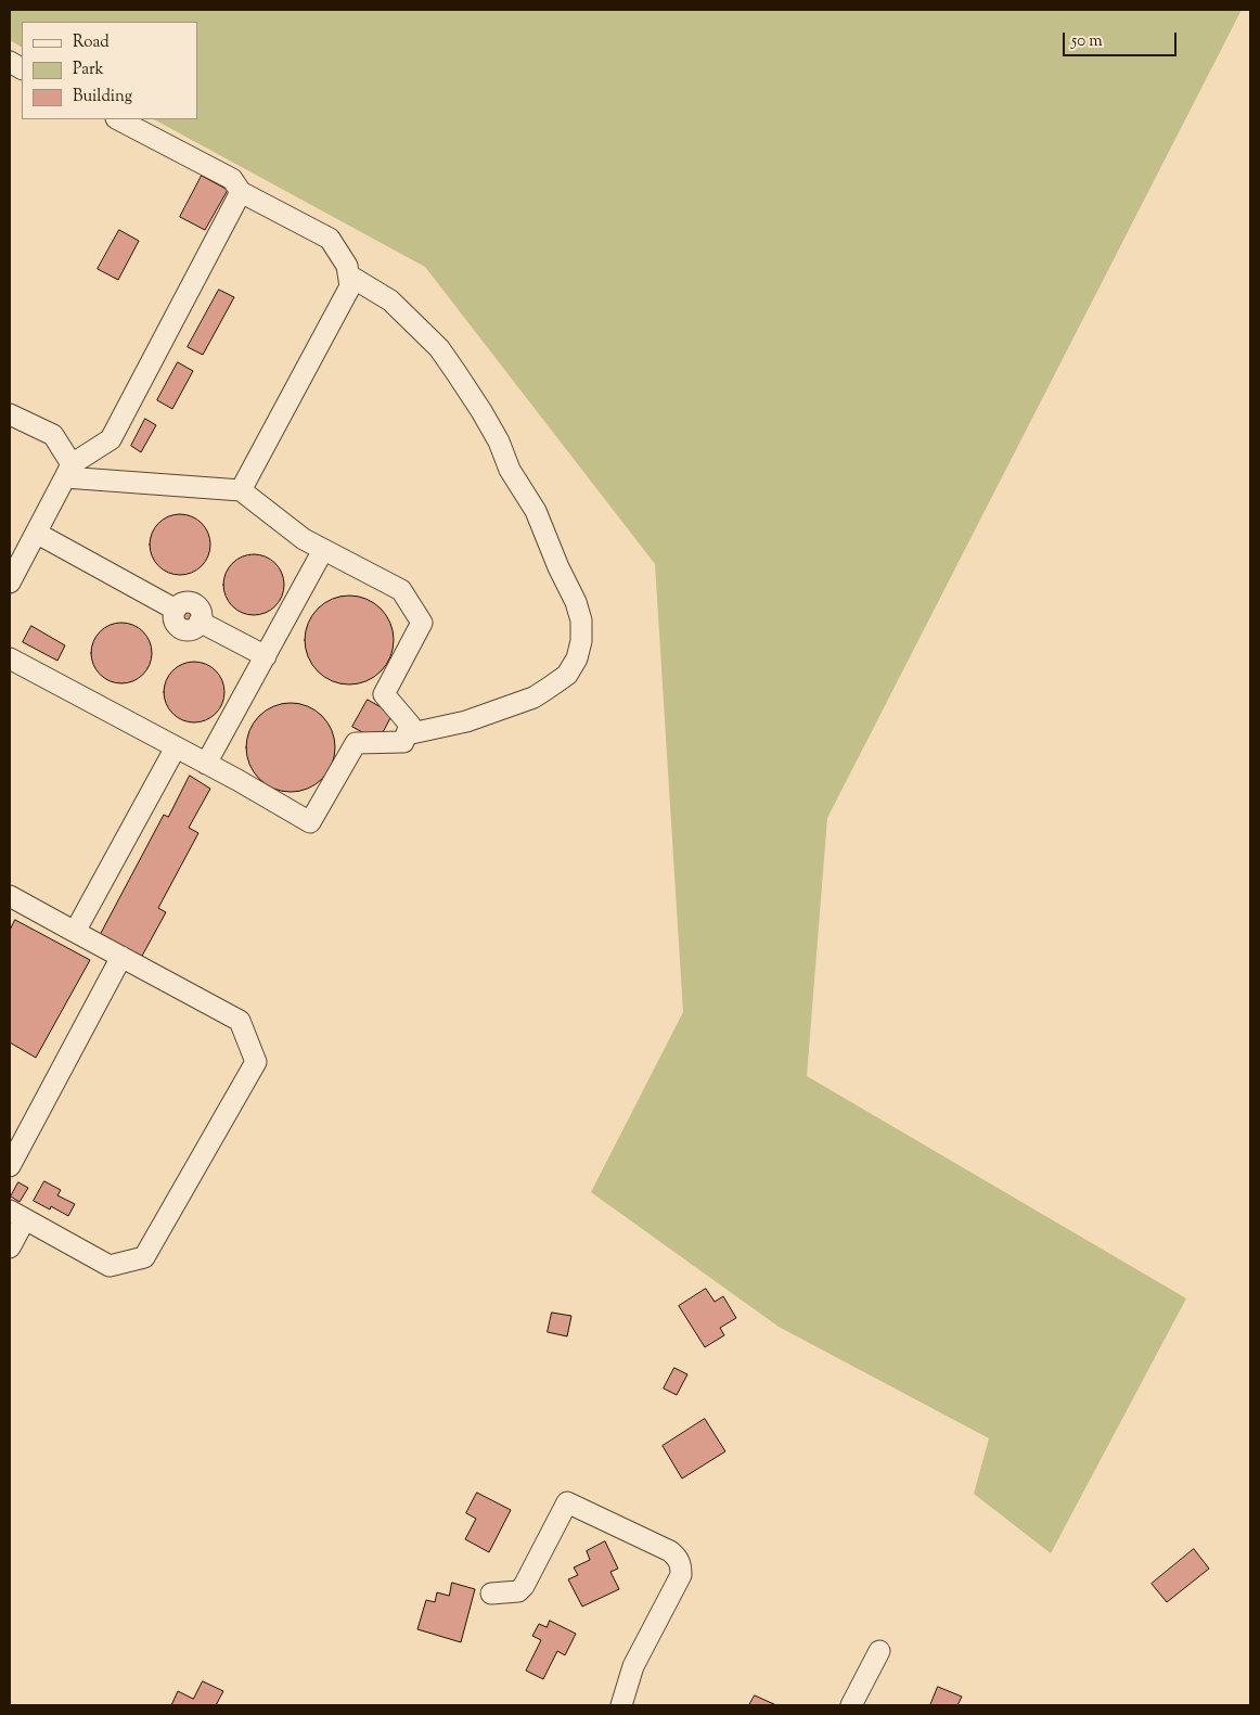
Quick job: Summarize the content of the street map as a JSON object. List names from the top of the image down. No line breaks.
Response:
{"legend":["Road","Park","Building"],"scale_bar":"50 m"}
